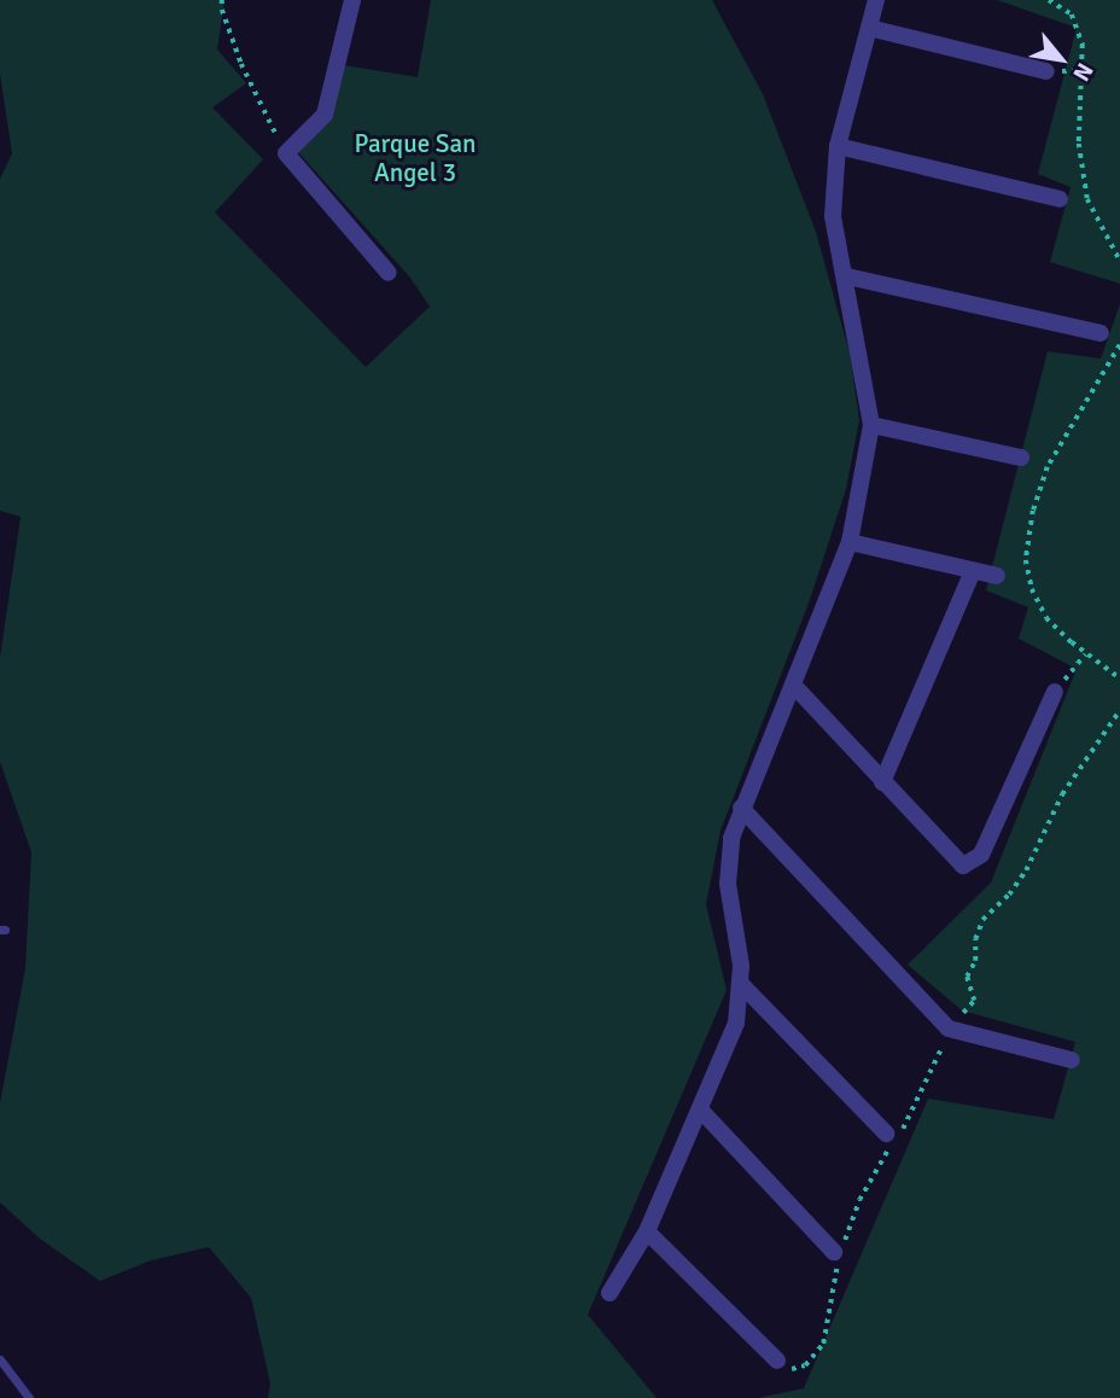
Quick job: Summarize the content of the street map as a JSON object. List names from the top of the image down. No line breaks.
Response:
{"parks":["Parque San Angel 3"],"north":"bottom right"}
